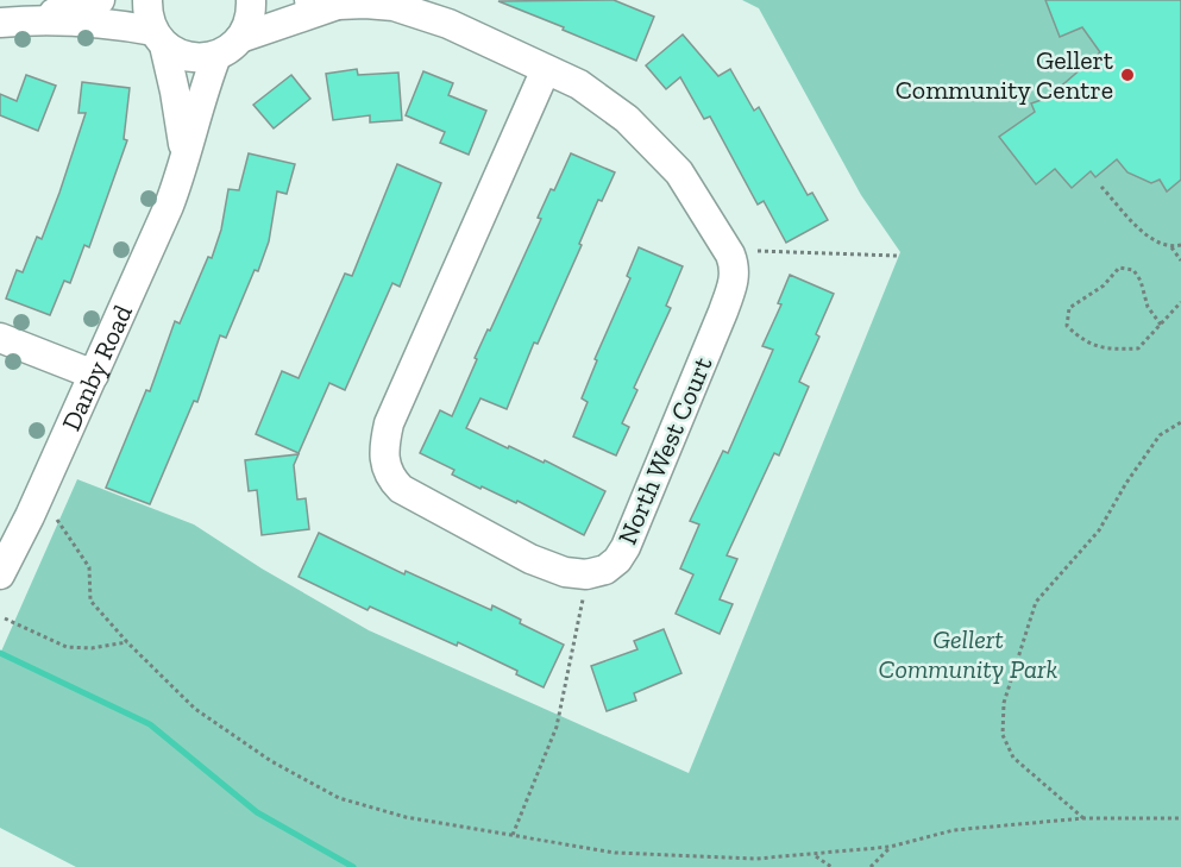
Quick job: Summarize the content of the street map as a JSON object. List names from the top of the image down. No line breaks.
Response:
{"streets":{"street":["Danby Road","North West Court"]},"crossings":[["Danby Road","North West Court"]],"parks":["Gellert Community Park"],"places":["Gellert Community Centre"]}
